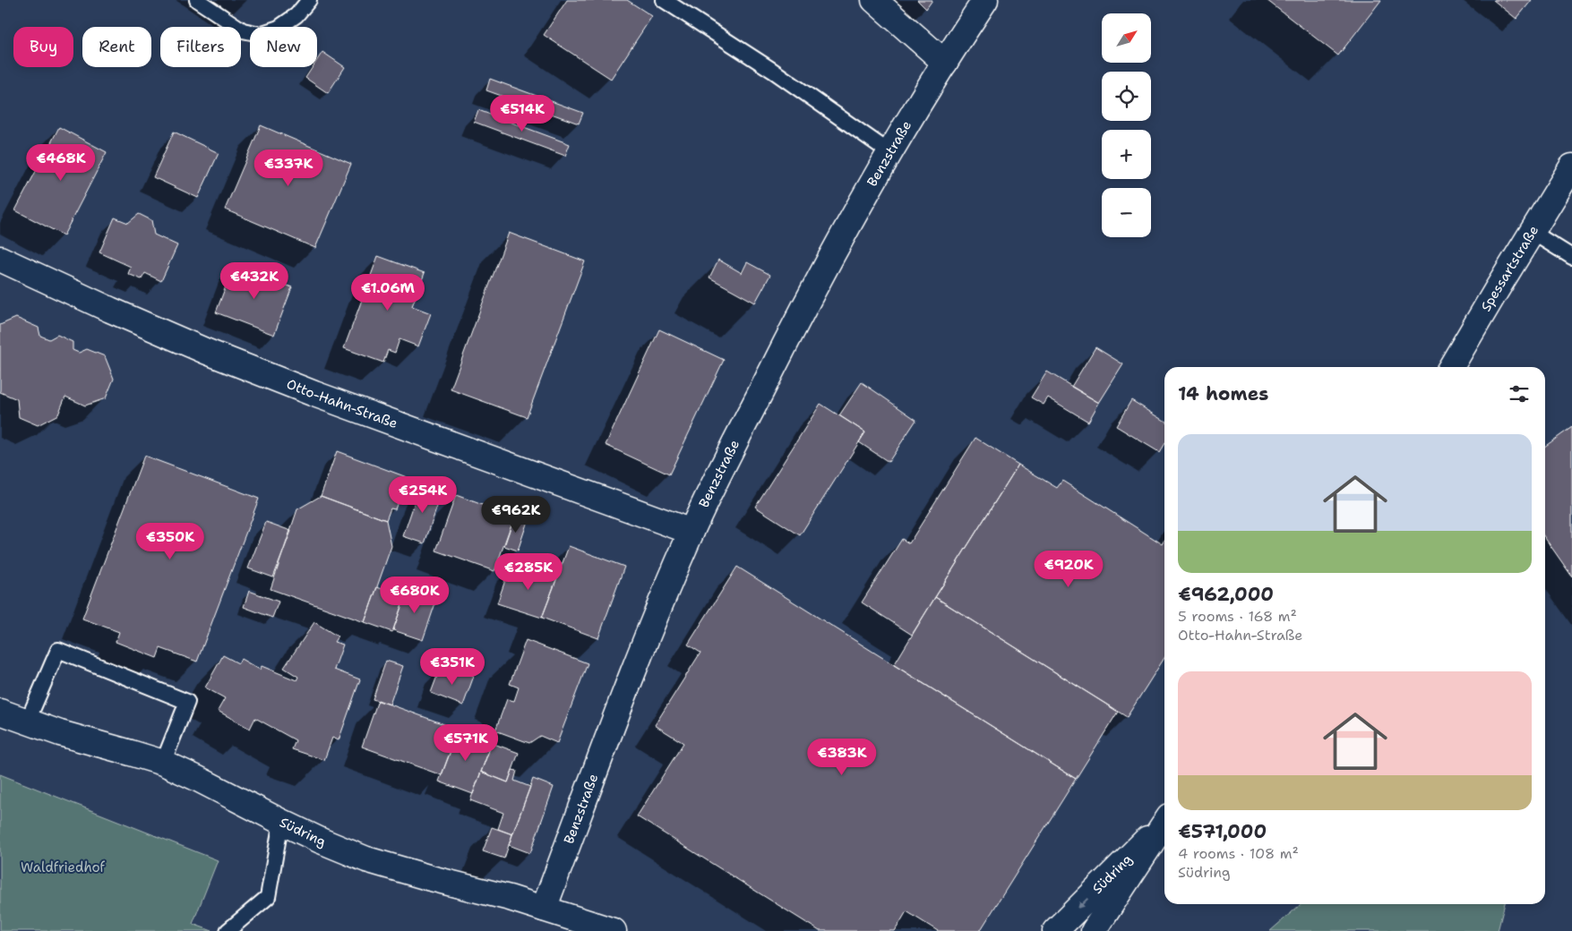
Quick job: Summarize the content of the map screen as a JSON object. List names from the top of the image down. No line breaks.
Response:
{"streets":{"street":["Benzstraße","Spessartstraße","Otto-Hahn-Straße","Südring"]},"crossings":[["Benzstraße","Otto-Hahn-Straße"],["Benzstraße","Südring"]],"parks":["Waldfriedhof"],"north":"top right","page":{"map_buttons":["+","−"],"chip":["Buy","Rent","Filters","New"],"price":["€514K","€468K","€337K","€432K","€1.06M","€254K","€962K","€350K","€920K","€285K","€680K","€351K","€571K","€383K"],"heading":"14 homes","list":[{"name":"€962,000","note":"5 rooms · 168 m² · Otto-Hahn-Straße"},{"name":"€571,000","note":"4 rooms · 108 m² · Südring"}]}}
